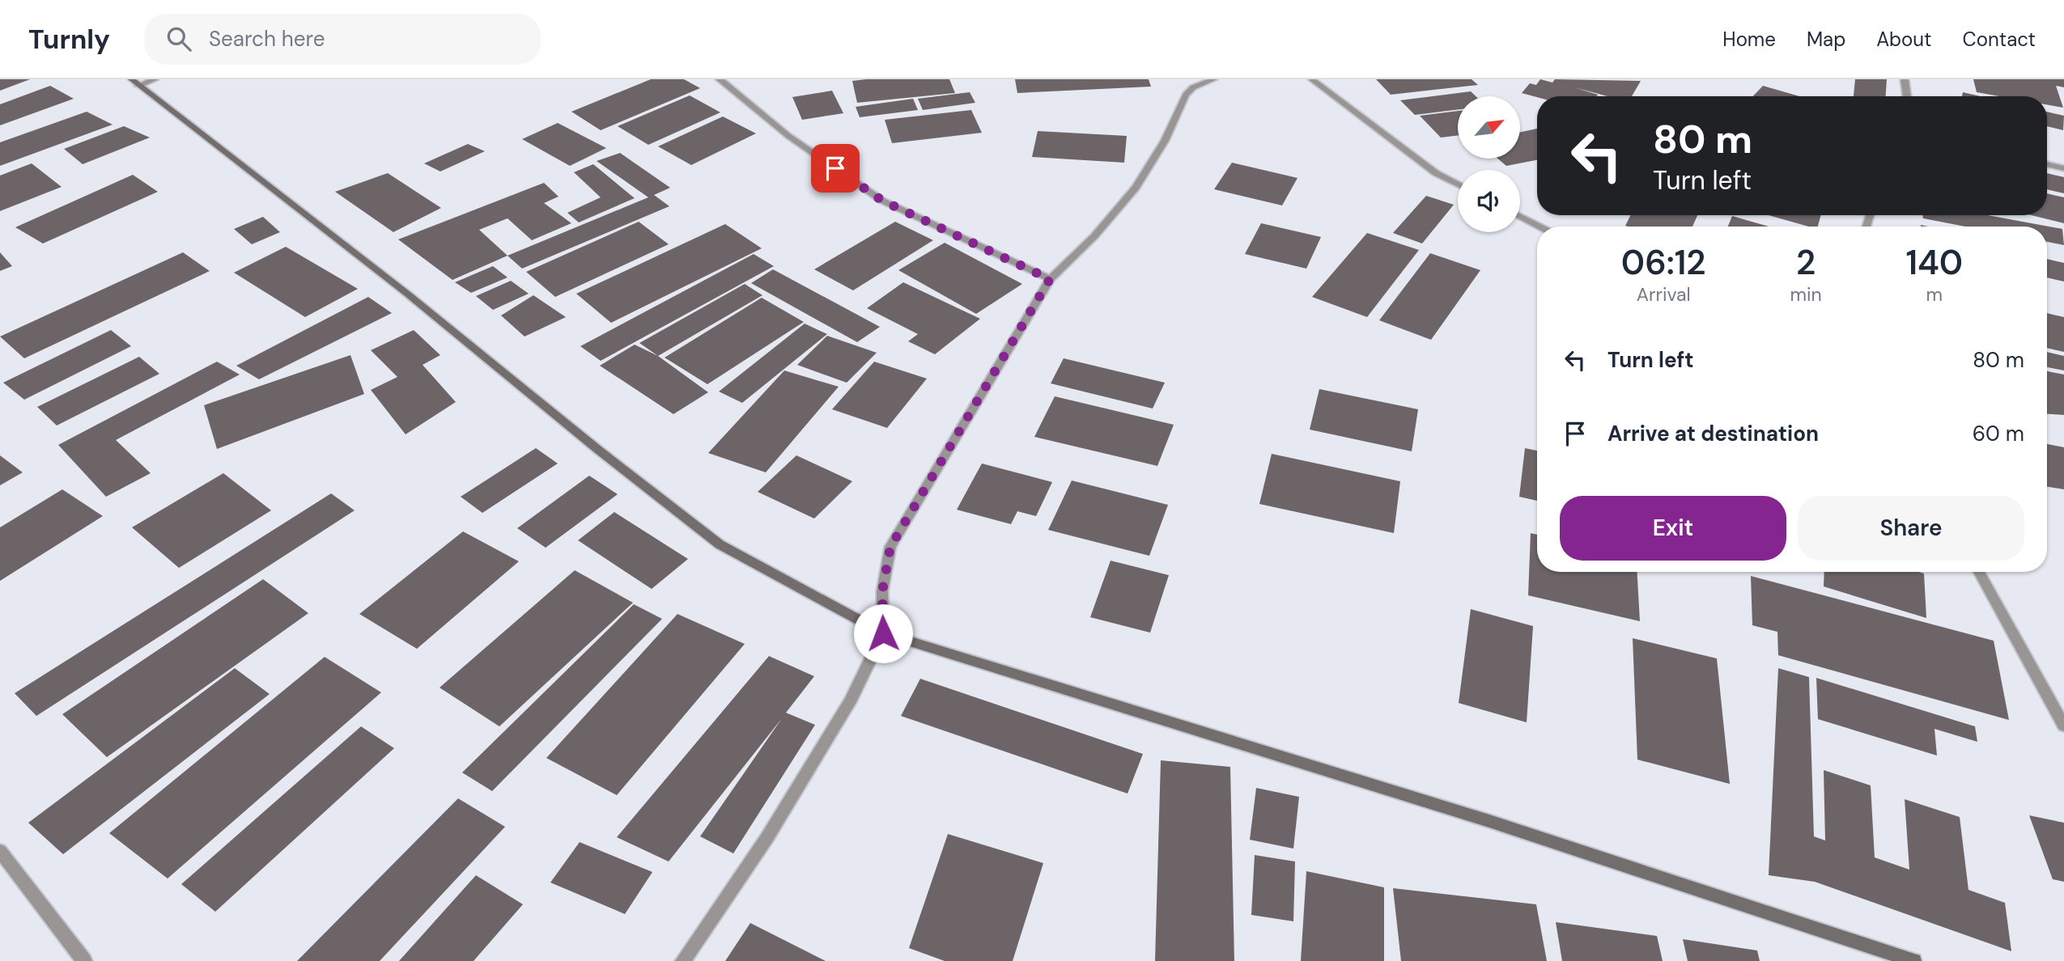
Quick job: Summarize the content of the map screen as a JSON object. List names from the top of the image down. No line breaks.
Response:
{"north":"top right","page":{"header":"Turnly","search":"Search here","nav":["Home","Map","About","Contact"],"turn":["80 m","Turn left"],"eta":["06:12","Arrival","2","min","140","m"],"list":[{"name":"Turn left","value":"80 m"},{"name":"Arrive at destination","value":"60 m"}],"buttons":["Exit","Share"]}}
